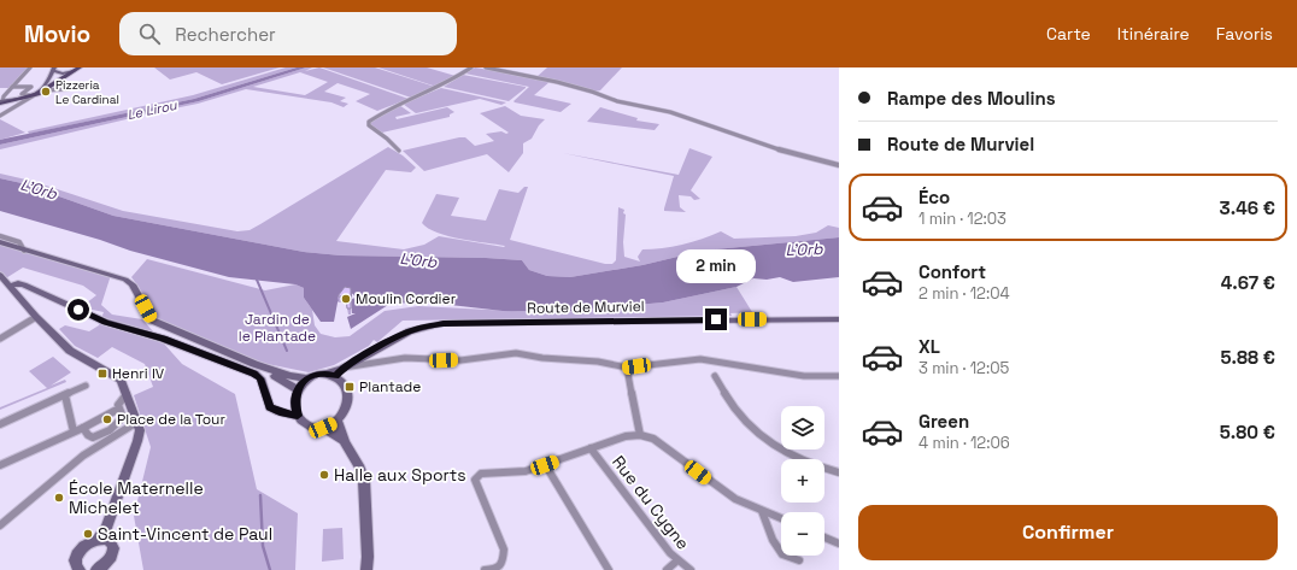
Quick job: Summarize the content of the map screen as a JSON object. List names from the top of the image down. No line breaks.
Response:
{"streets":{"main road":["Route de Murviel"],"street":["Rue du Cygne"]},"water":["Le Lirou","L'Orb"],"parks":["Jardin de le Plantade"],"places":{"other":["Pizzeria Le Cardinal","Moulin Cordier","Place de la Tour","Halle aux Sports","École Maternelle Michelet","Saint-Vincent de Paul"],"transit":["Henri IV","Plantade"]},"page":{"header":"Movio","search":"Rechercher","nav":["Carte","Itinéraire","Favoris"],"banner":["Rampe des Moulins","Route de Murviel"],"list":[{"name":"Éco","note":"1 min · 12:03","value":"3.46 €"},{"name":"Confort","note":"2 min · 12:04","value":"4.67 €"},{"name":"XL","note":"3 min · 12:05","value":"5.88 €"},{"name":"Green","note":"4 min · 12:06","value":"5.80 €"}],"bubble":"2 min","map_buttons":["+","−"],"buttons":"Confirmer"}}
